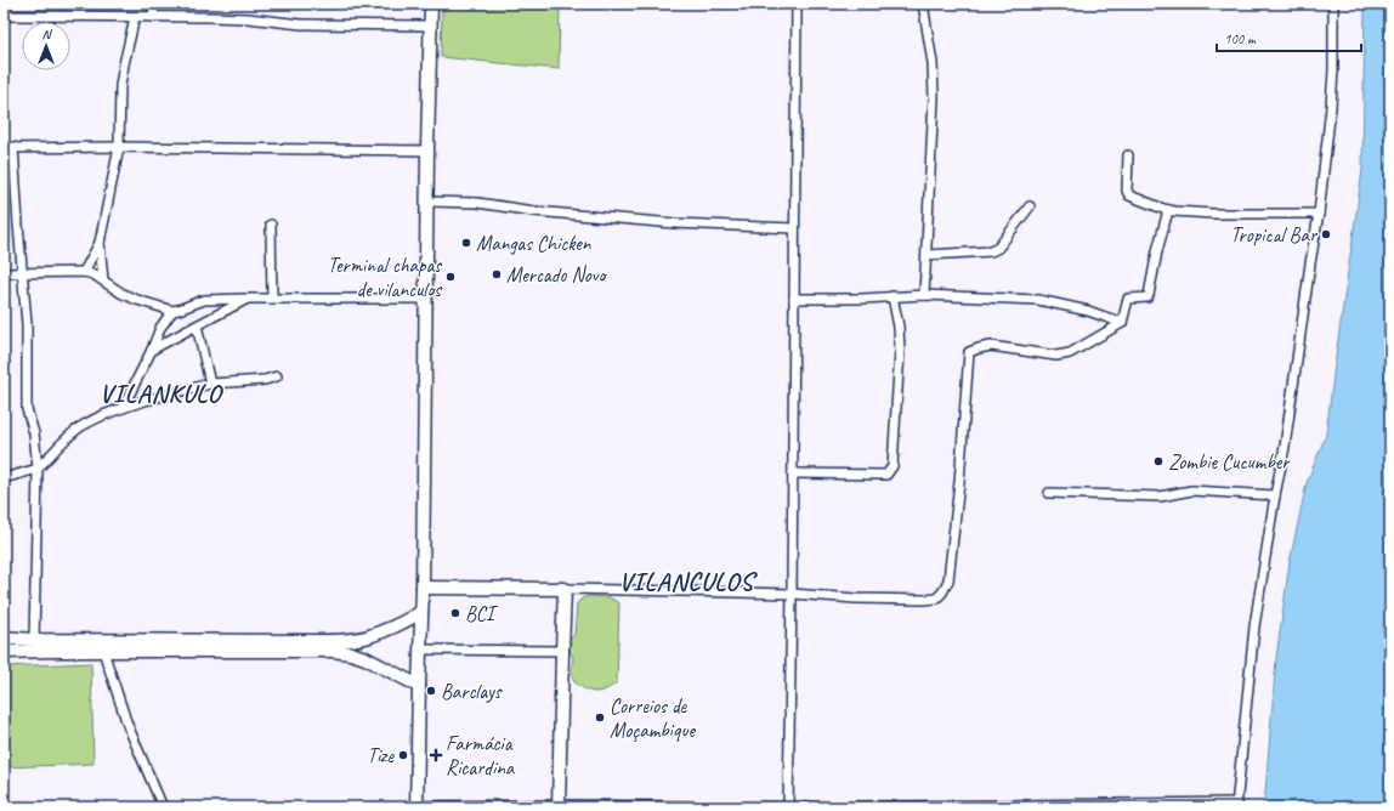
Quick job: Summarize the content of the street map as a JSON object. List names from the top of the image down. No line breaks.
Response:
{"districts":["VILANKULO","VILANCULOS"],"places":{"other":["Tropical Bar","Mangas Chicken","Mercado Novo","Terminal chapas de vilanculos","Zombie Cucumber","BCI","Barclays","Correios de Moçambique","Tize"],"health":["Farmácia Ricardina"]},"scale_bar":"100 m","north":"top"}
